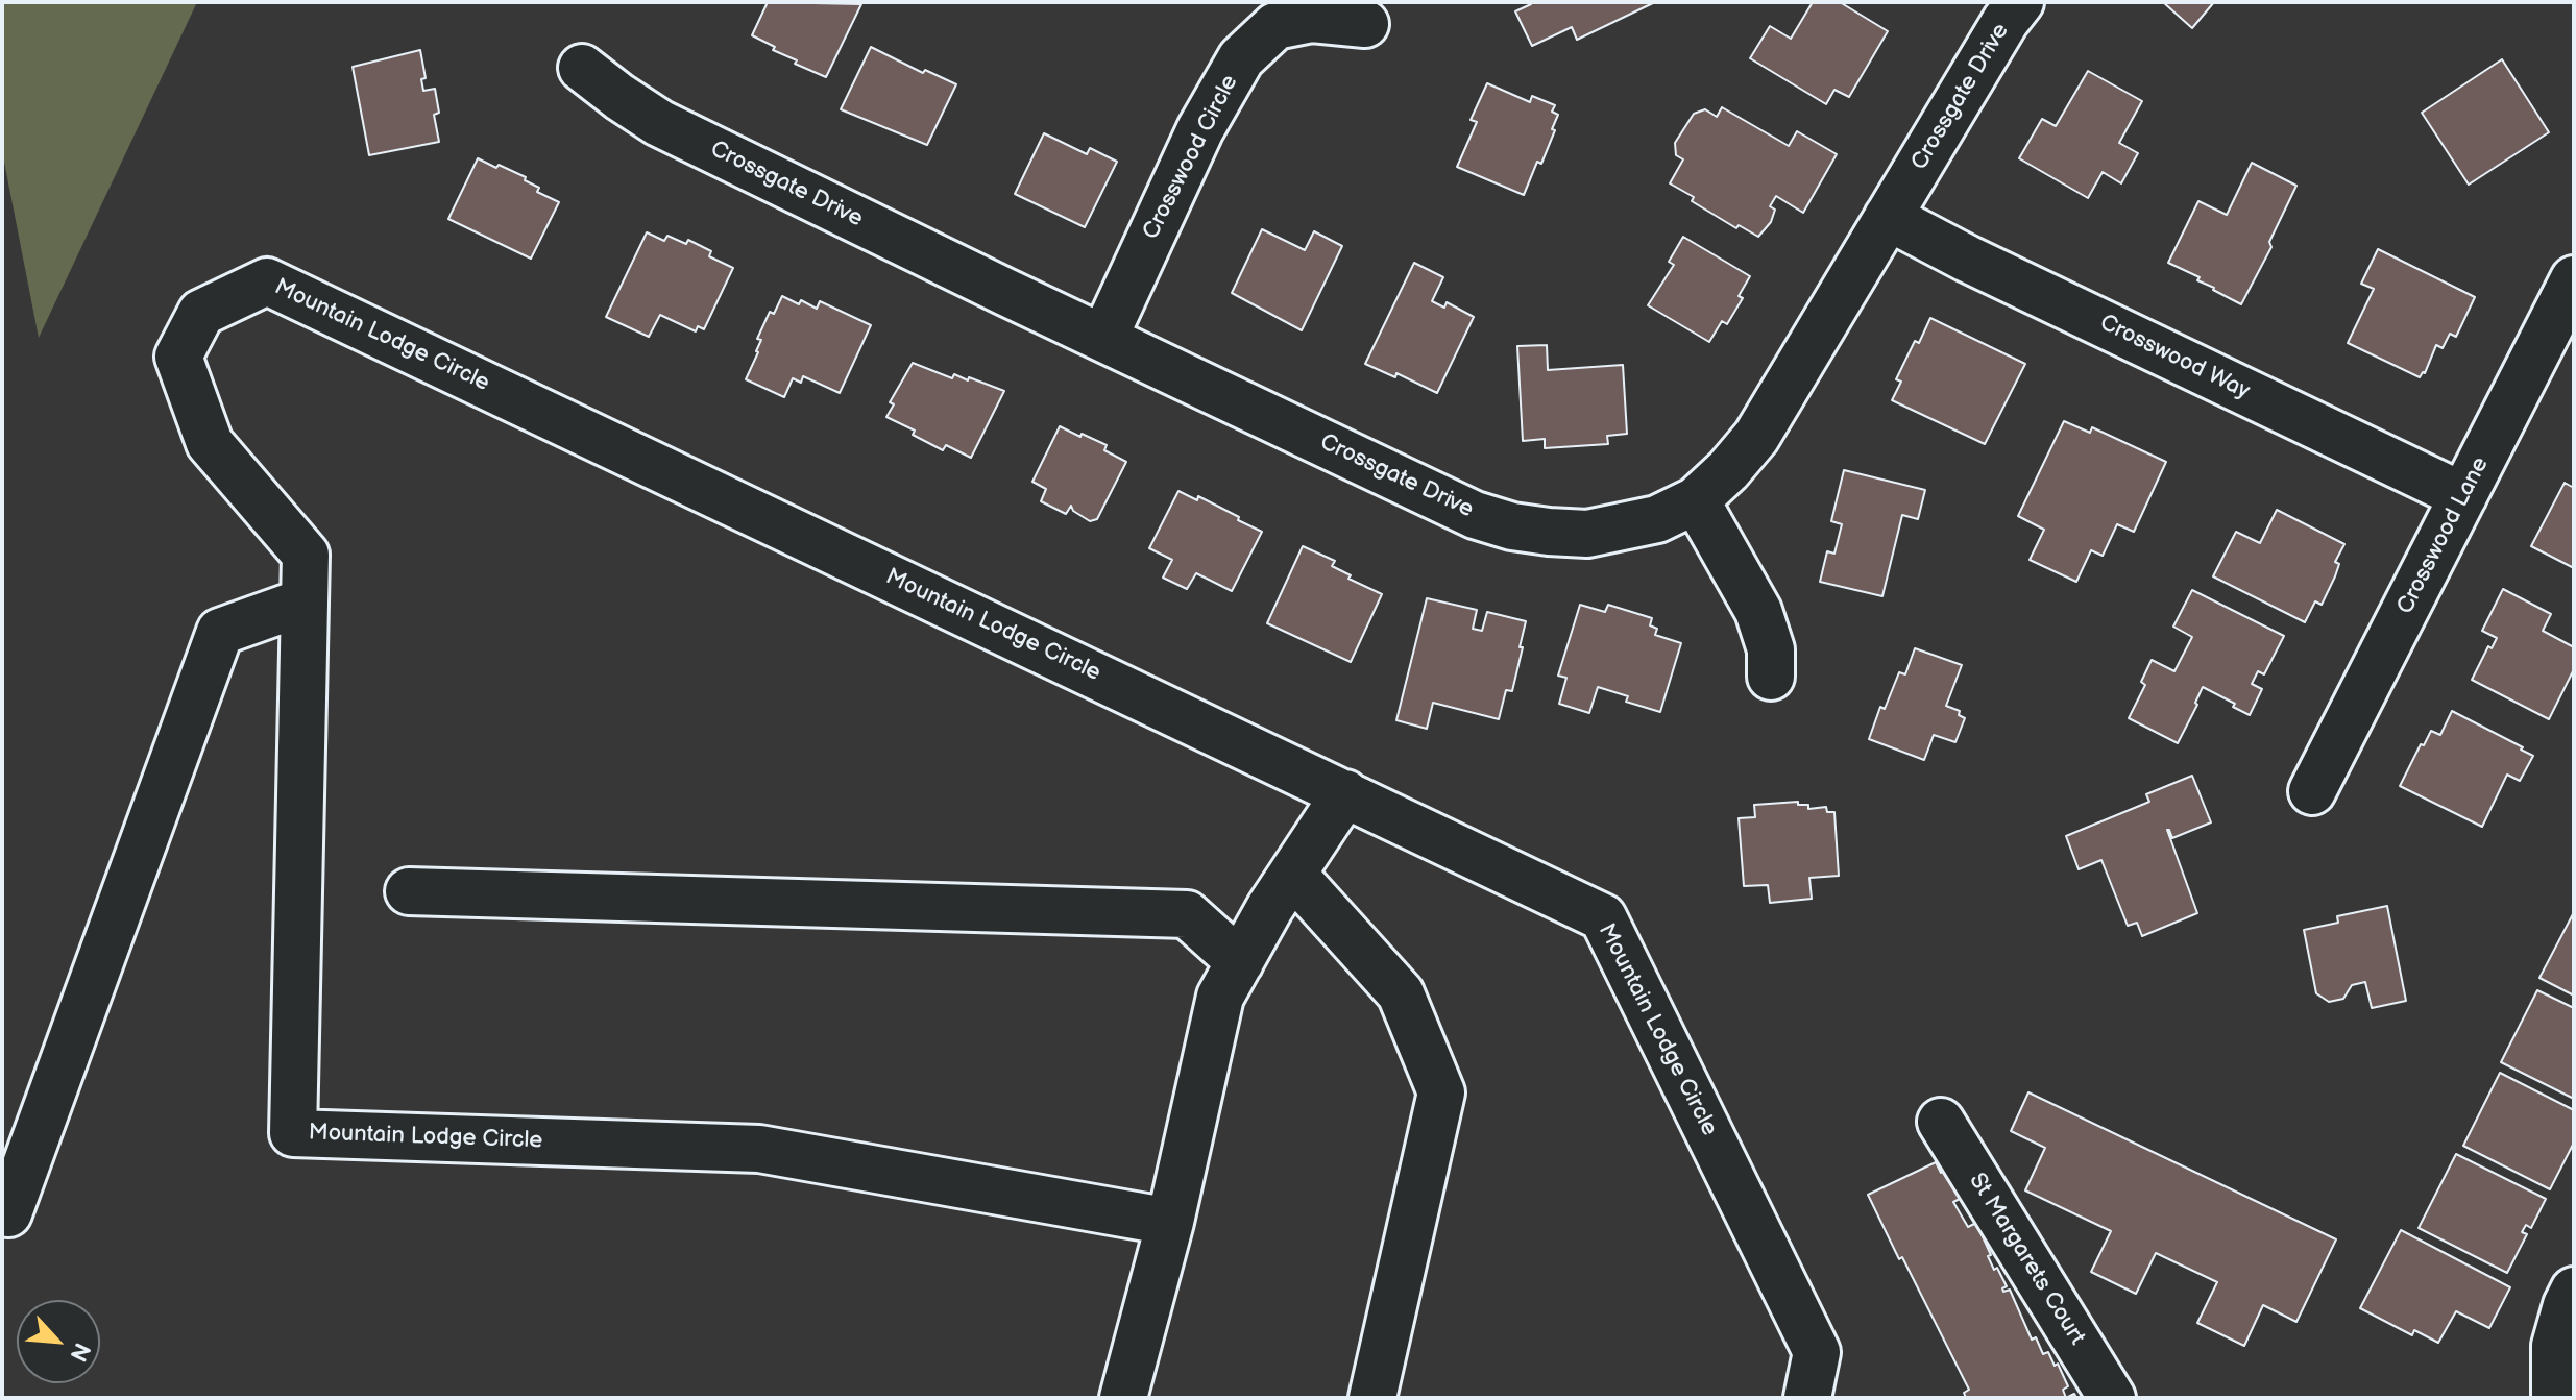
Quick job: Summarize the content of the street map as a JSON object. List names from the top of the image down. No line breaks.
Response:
{"streets":{"street":["Crossgate Drive","Crosswood Circle","Mountain Lodge Circle","Crosswood Way","Crosswood Lane","St Margarets Court"]},"crossings":[["Crossgate Drive","Crosswood Circle"],["Crossgate Drive","Crosswood Way"],["Crosswood Way","Crosswood Lane"]],"north":"bottom right"}
